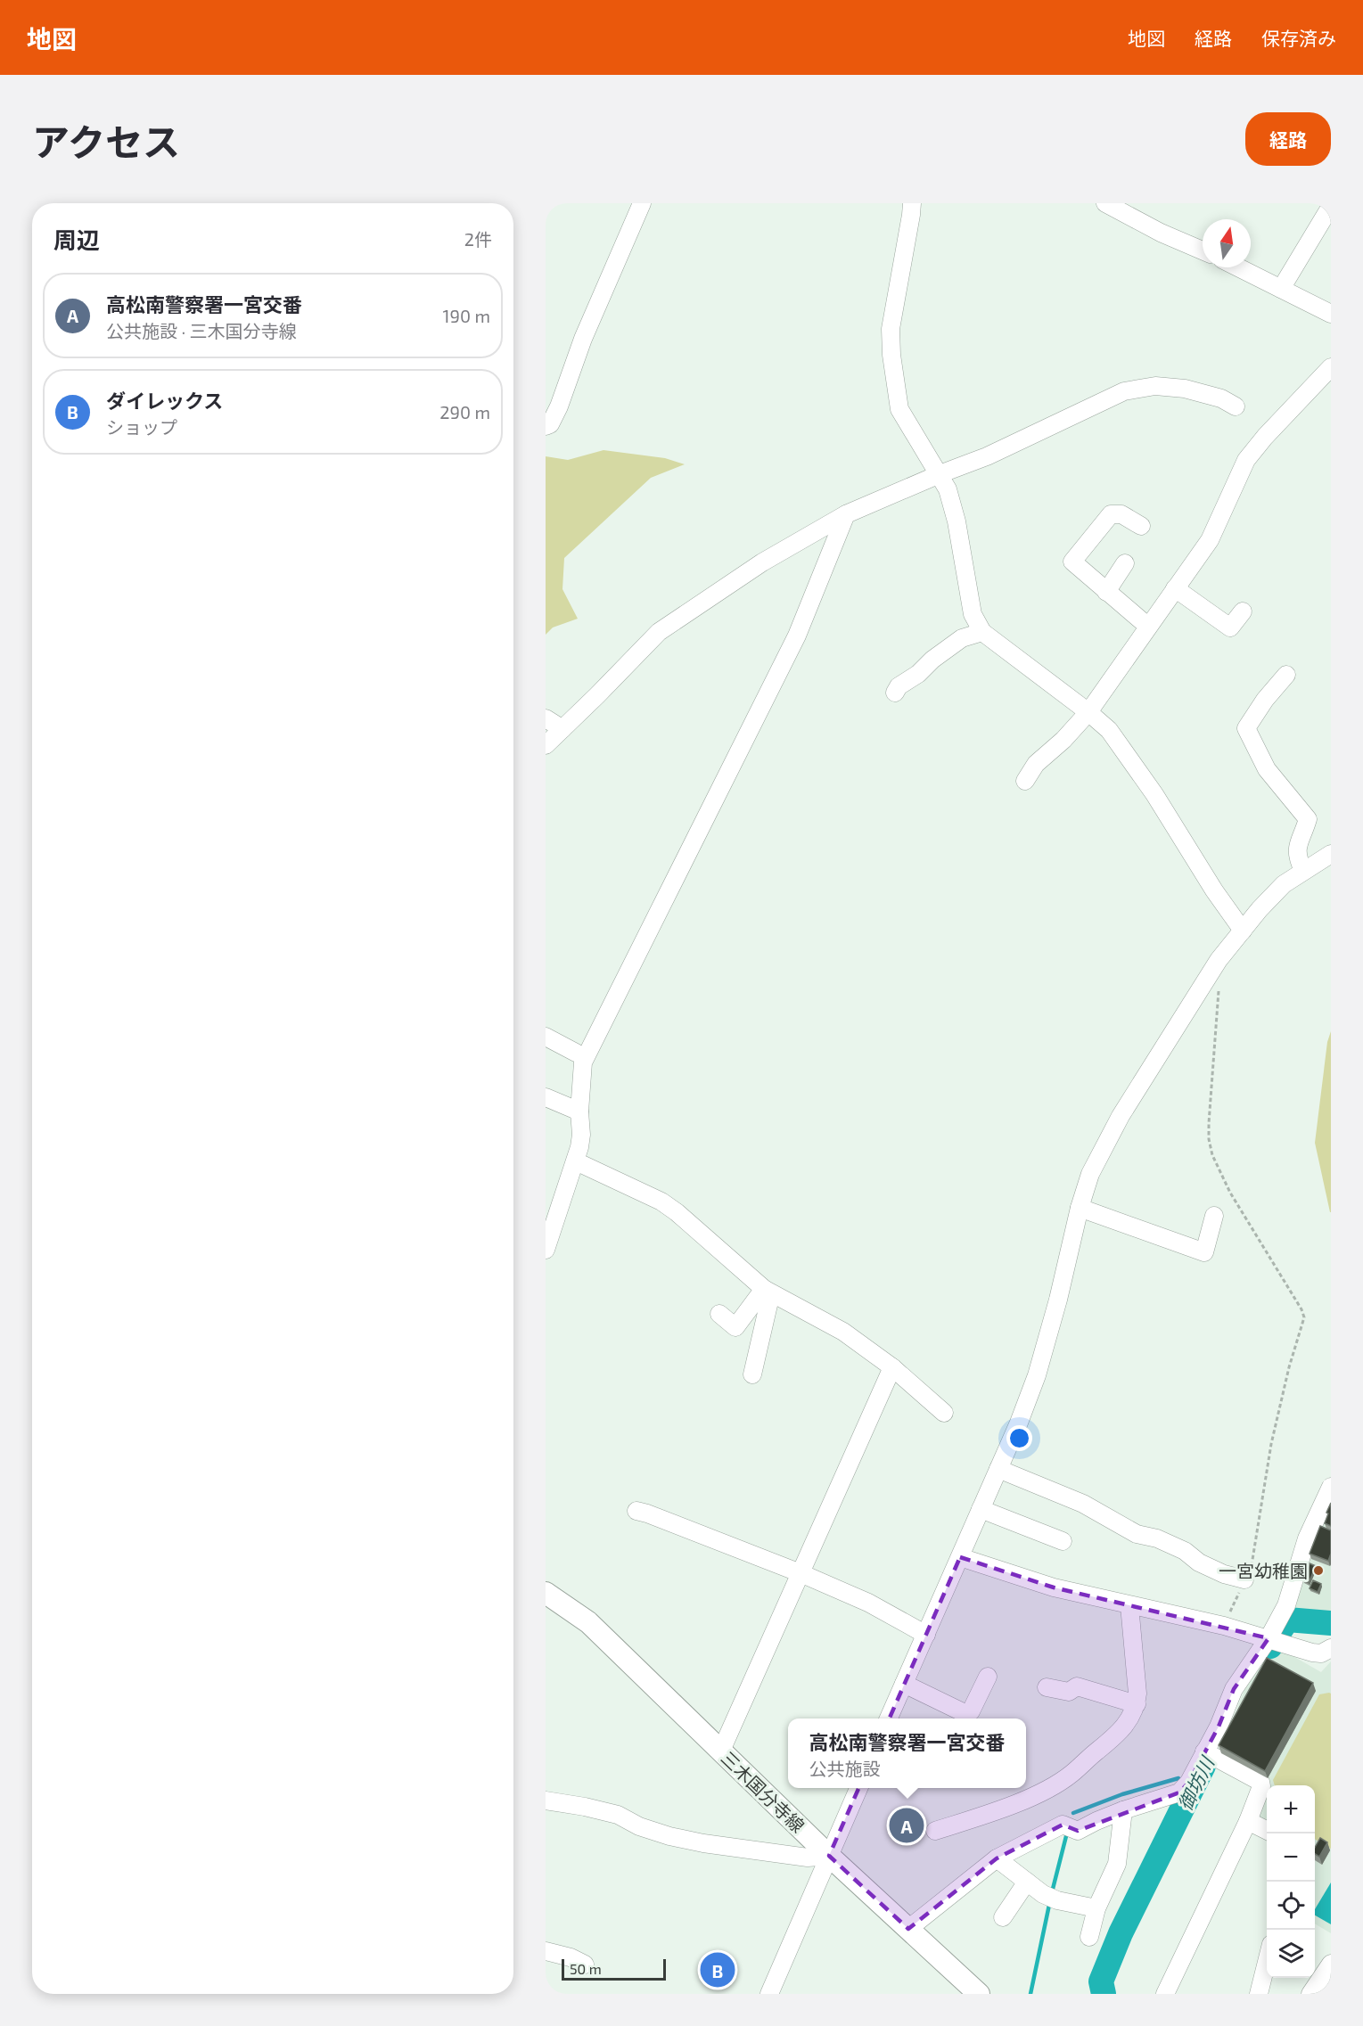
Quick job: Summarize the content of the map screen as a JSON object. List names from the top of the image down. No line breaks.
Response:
{"streets":{"main road":["三木国分寺線"]},"water":["御坊川"],"places":["一宮幼稚園"],"scale_bar":"50 m","north":"top","page":{"header":"地図","nav":["地図","経路","保存済み"],"title":"アクセス","buttons":"経路","heading":["周辺","2件"],"list":[{"mark":"A","name":"高松南警察署一宮交番","note":"公共施設 · 三木国分寺線","value":"190 m"},{"mark":"B","name":"ダイレックス","note":"ショップ","value":"290 m"}],"popup":["高松南警察署一宮交番","公共施設"],"map_buttons":["+","−"],"pins":["A","B"],"scale":"50 m"}}
